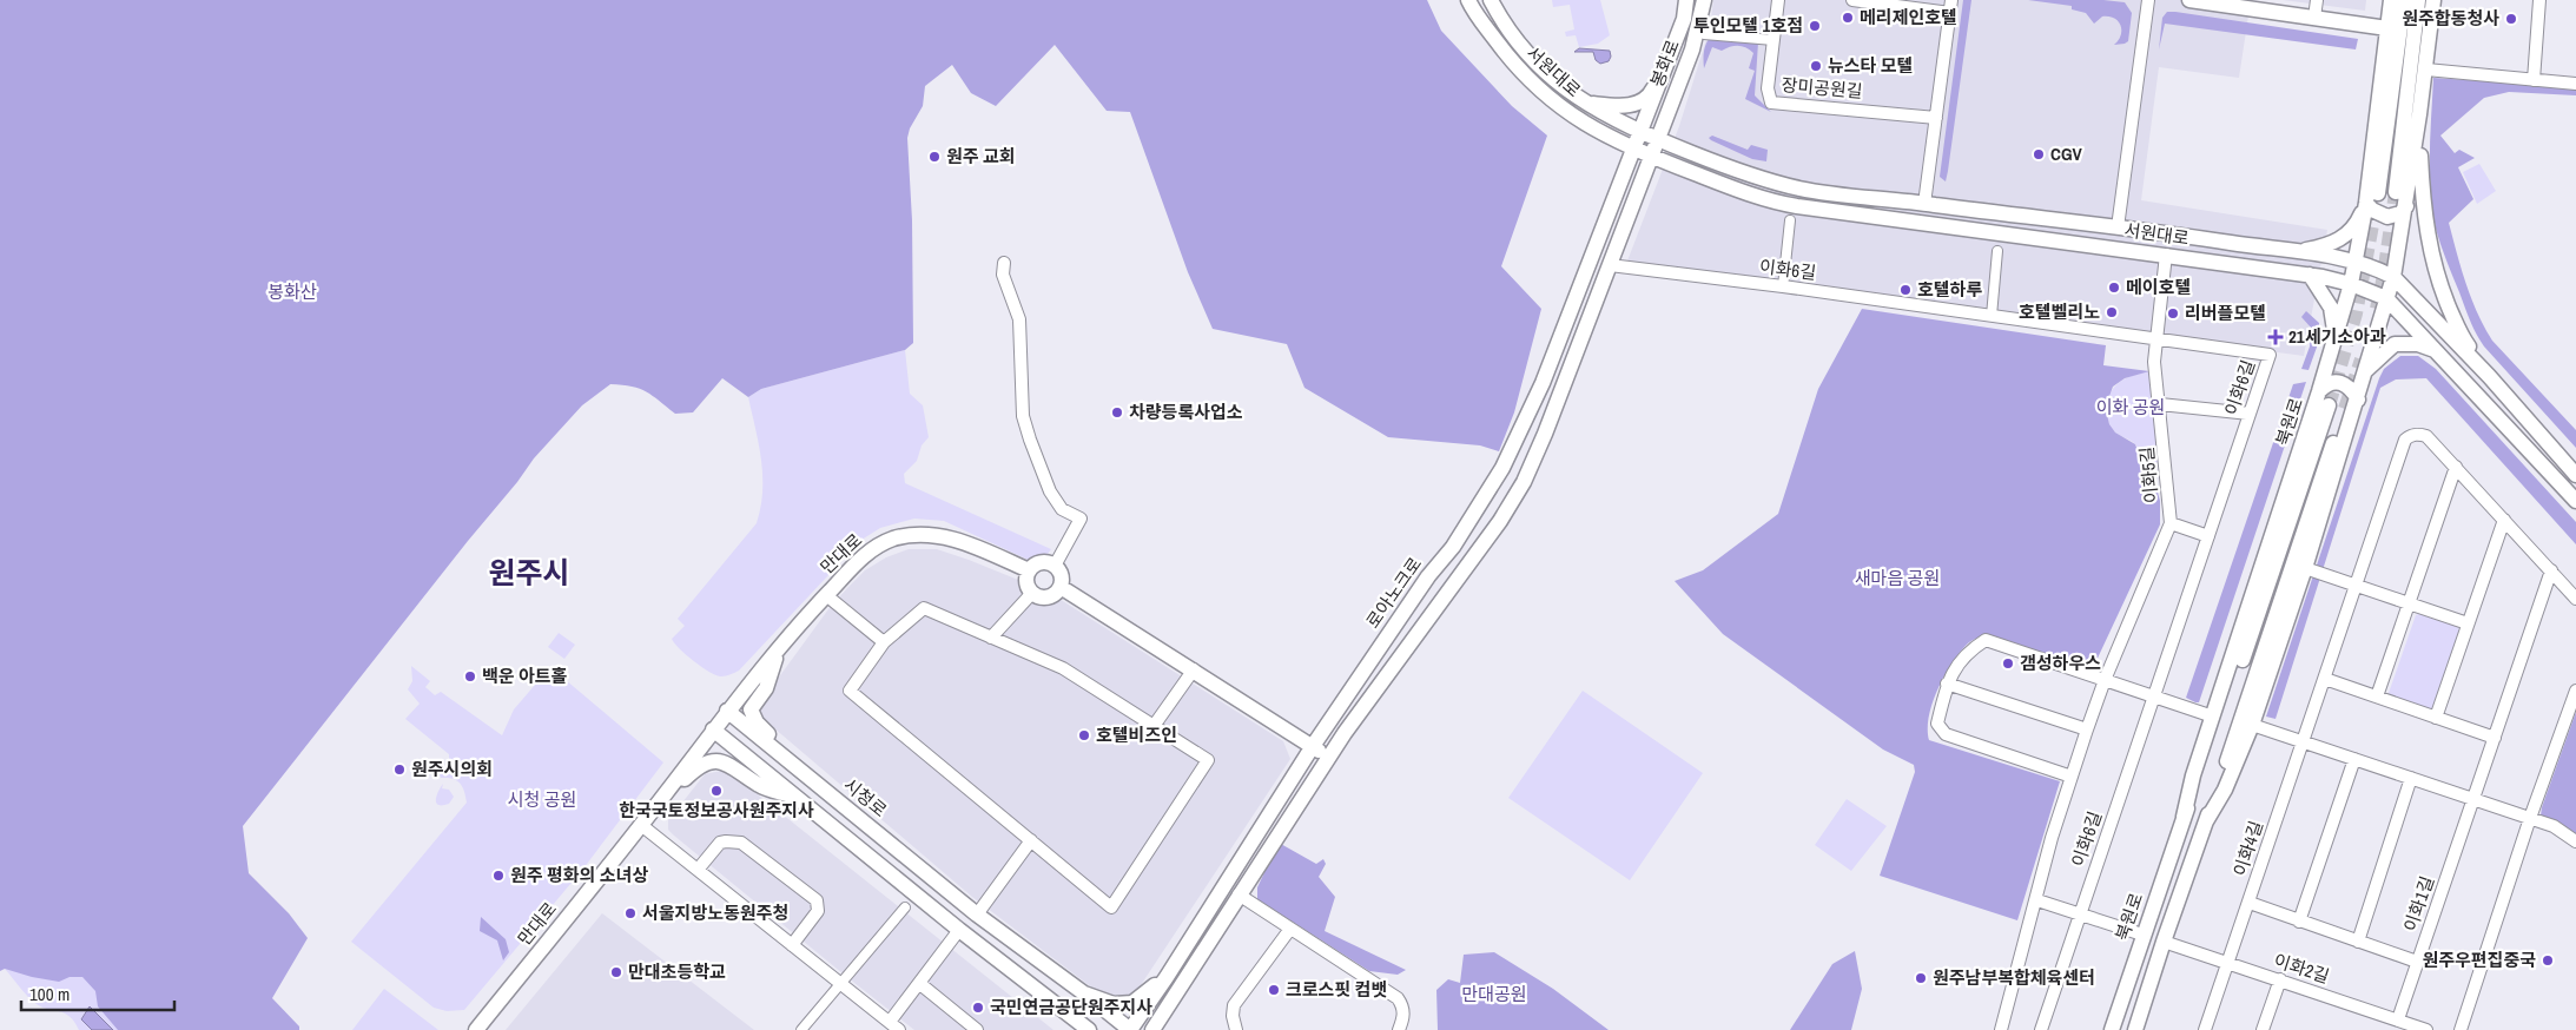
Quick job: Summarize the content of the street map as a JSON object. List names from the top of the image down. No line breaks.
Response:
{"streets":{"street":["봉화로","서원대로","장미공원길","이화6길","북원로","이화5길","만대로","로아노크로","시청로","이화4길","이화1길","이화2길"]},"crossings":[["봉화로","서원대로"],["봉화로","로아노크로"],["서원대로","북원로"],["서원대로","이화5길"],["서원대로","로아노크로"],["이화6길","이화5길"],["만대로","시청로"],["이화4길","이화2길"],["이화1길","이화2길"]],"districts":["원주시"],"parks":["봉화산","이화 공원","새마음 공원","시청 공원","만대공원"],"places":{"other":["메리제인호텔","원주합동청사","투인모텔 1호점","뉴스타 모텔","CGV","원주 교회","메이호텔","호텔하루","호텔벨리노","리버플모텔","차량등록사업소","갬성하우스","백운 아트홀","호텔비즈인","원주시의회","한국국토정보공사원주지사","원주 평화의 소녀상","서울지방노동원주청","원주우편집중국","만대초등학교","원주남부복합체육센터","크로스핏 컴뱃","국민연금공단원주지사"],"health":["21세기소아과"]},"scale_bar":"100 m"}
